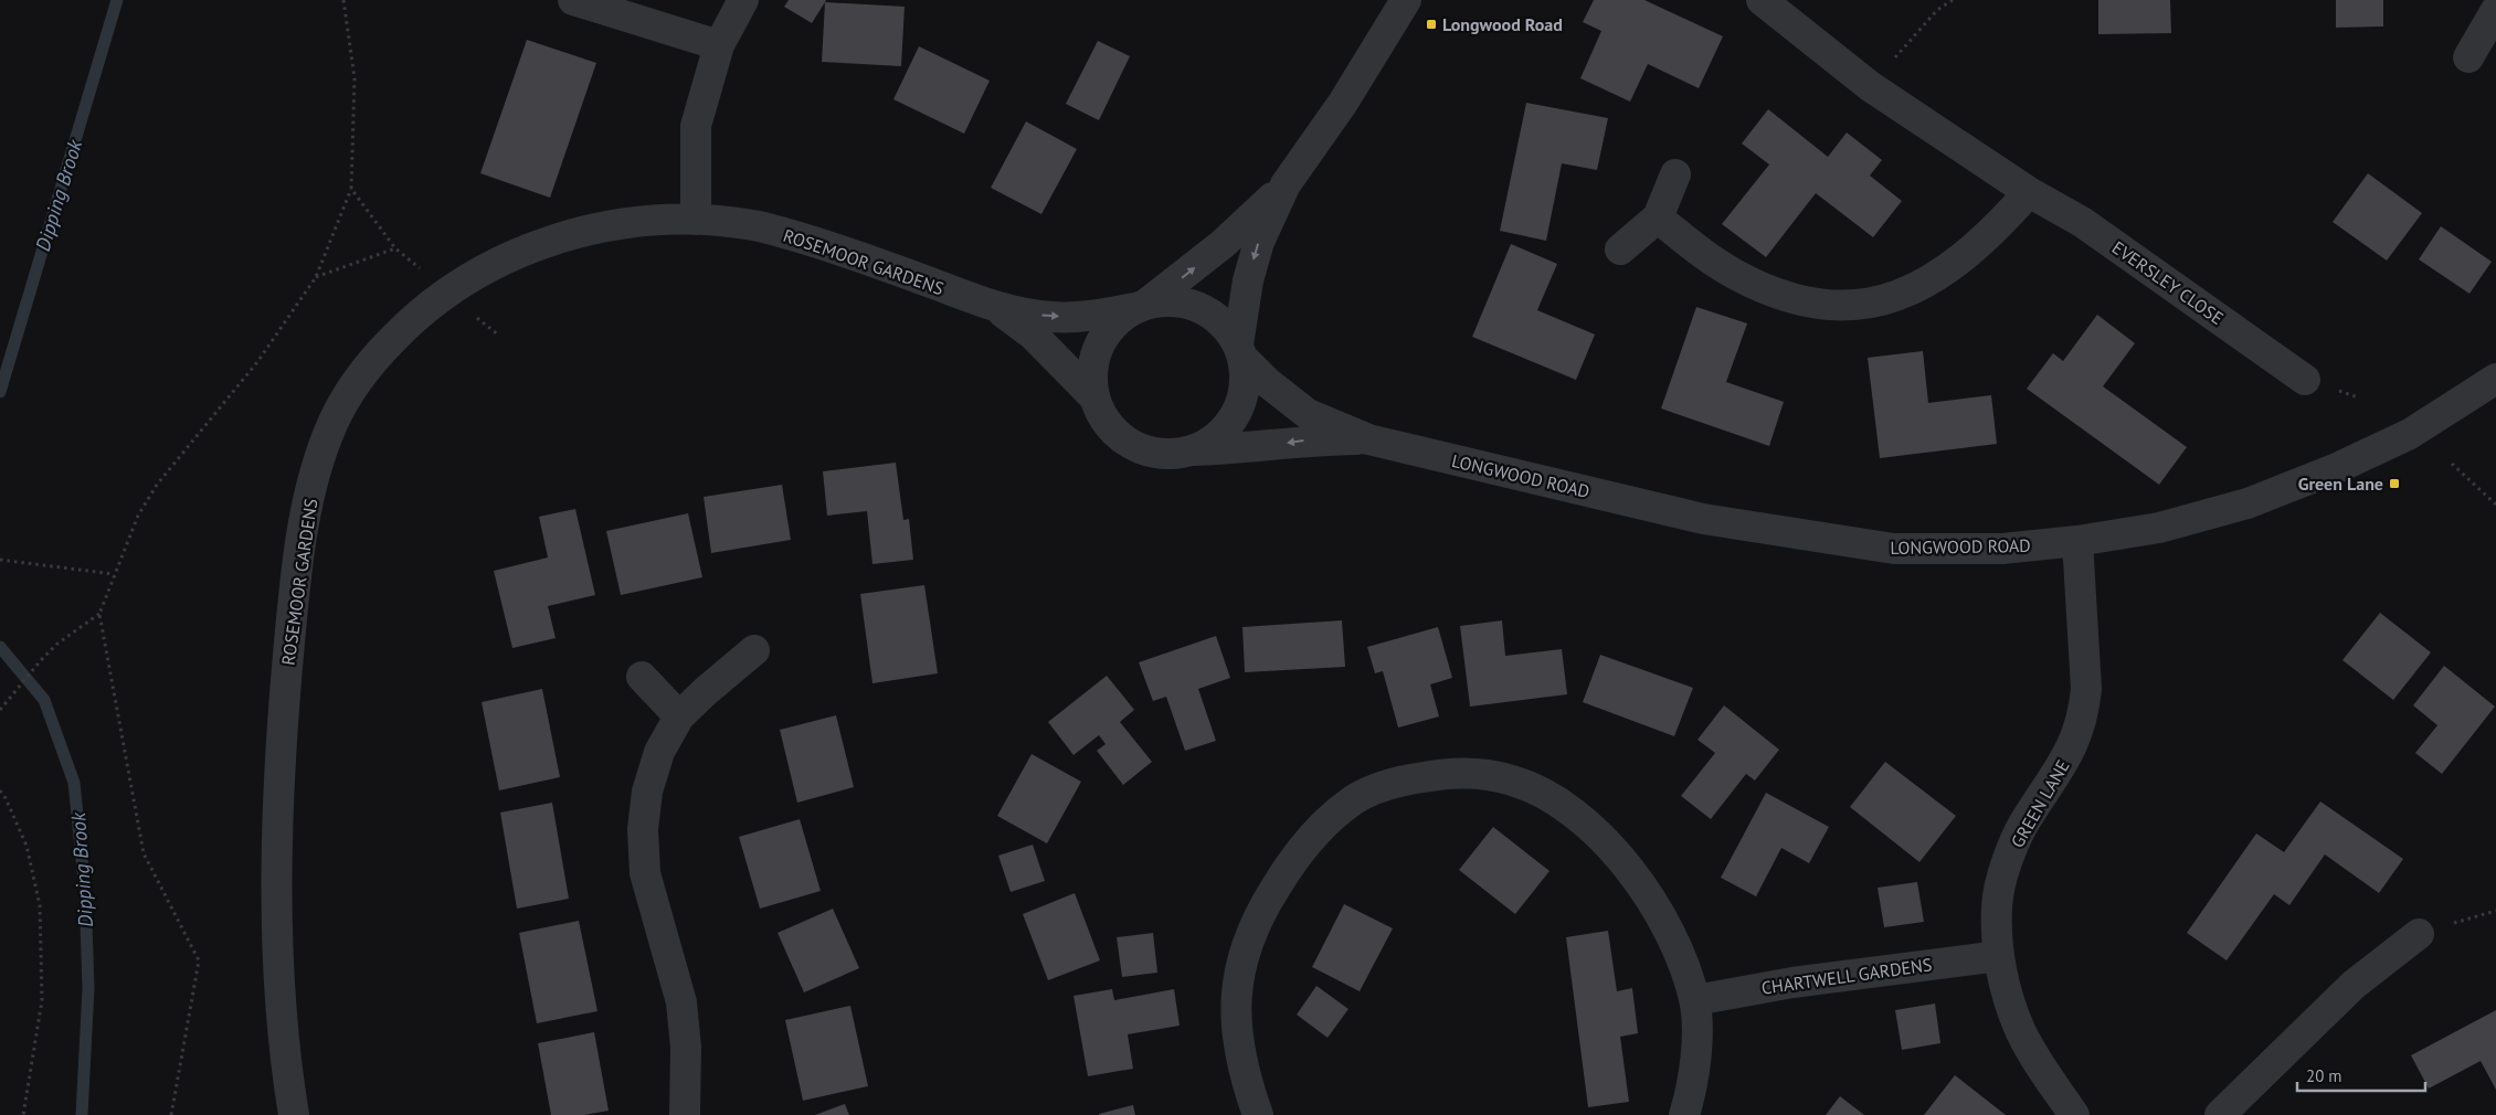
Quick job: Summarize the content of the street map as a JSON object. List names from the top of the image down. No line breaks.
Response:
{"streets":{"street":["ROSEMOOR GARDENS","EVERSLEY CLOSE","LONGWOOD ROAD","GREEN LANE","CHARTWELL GARDENS"]},"crossings":[["ROSEMOOR GARDENS","LONGWOOD ROAD"],["LONGWOOD ROAD","GREEN LANE"],["GREEN LANE","CHARTWELL GARDENS"]],"water":["Dipping Brook"],"places":{"transit":["Longwood Road","Green Lane"]},"scale_bar":"20 m"}
